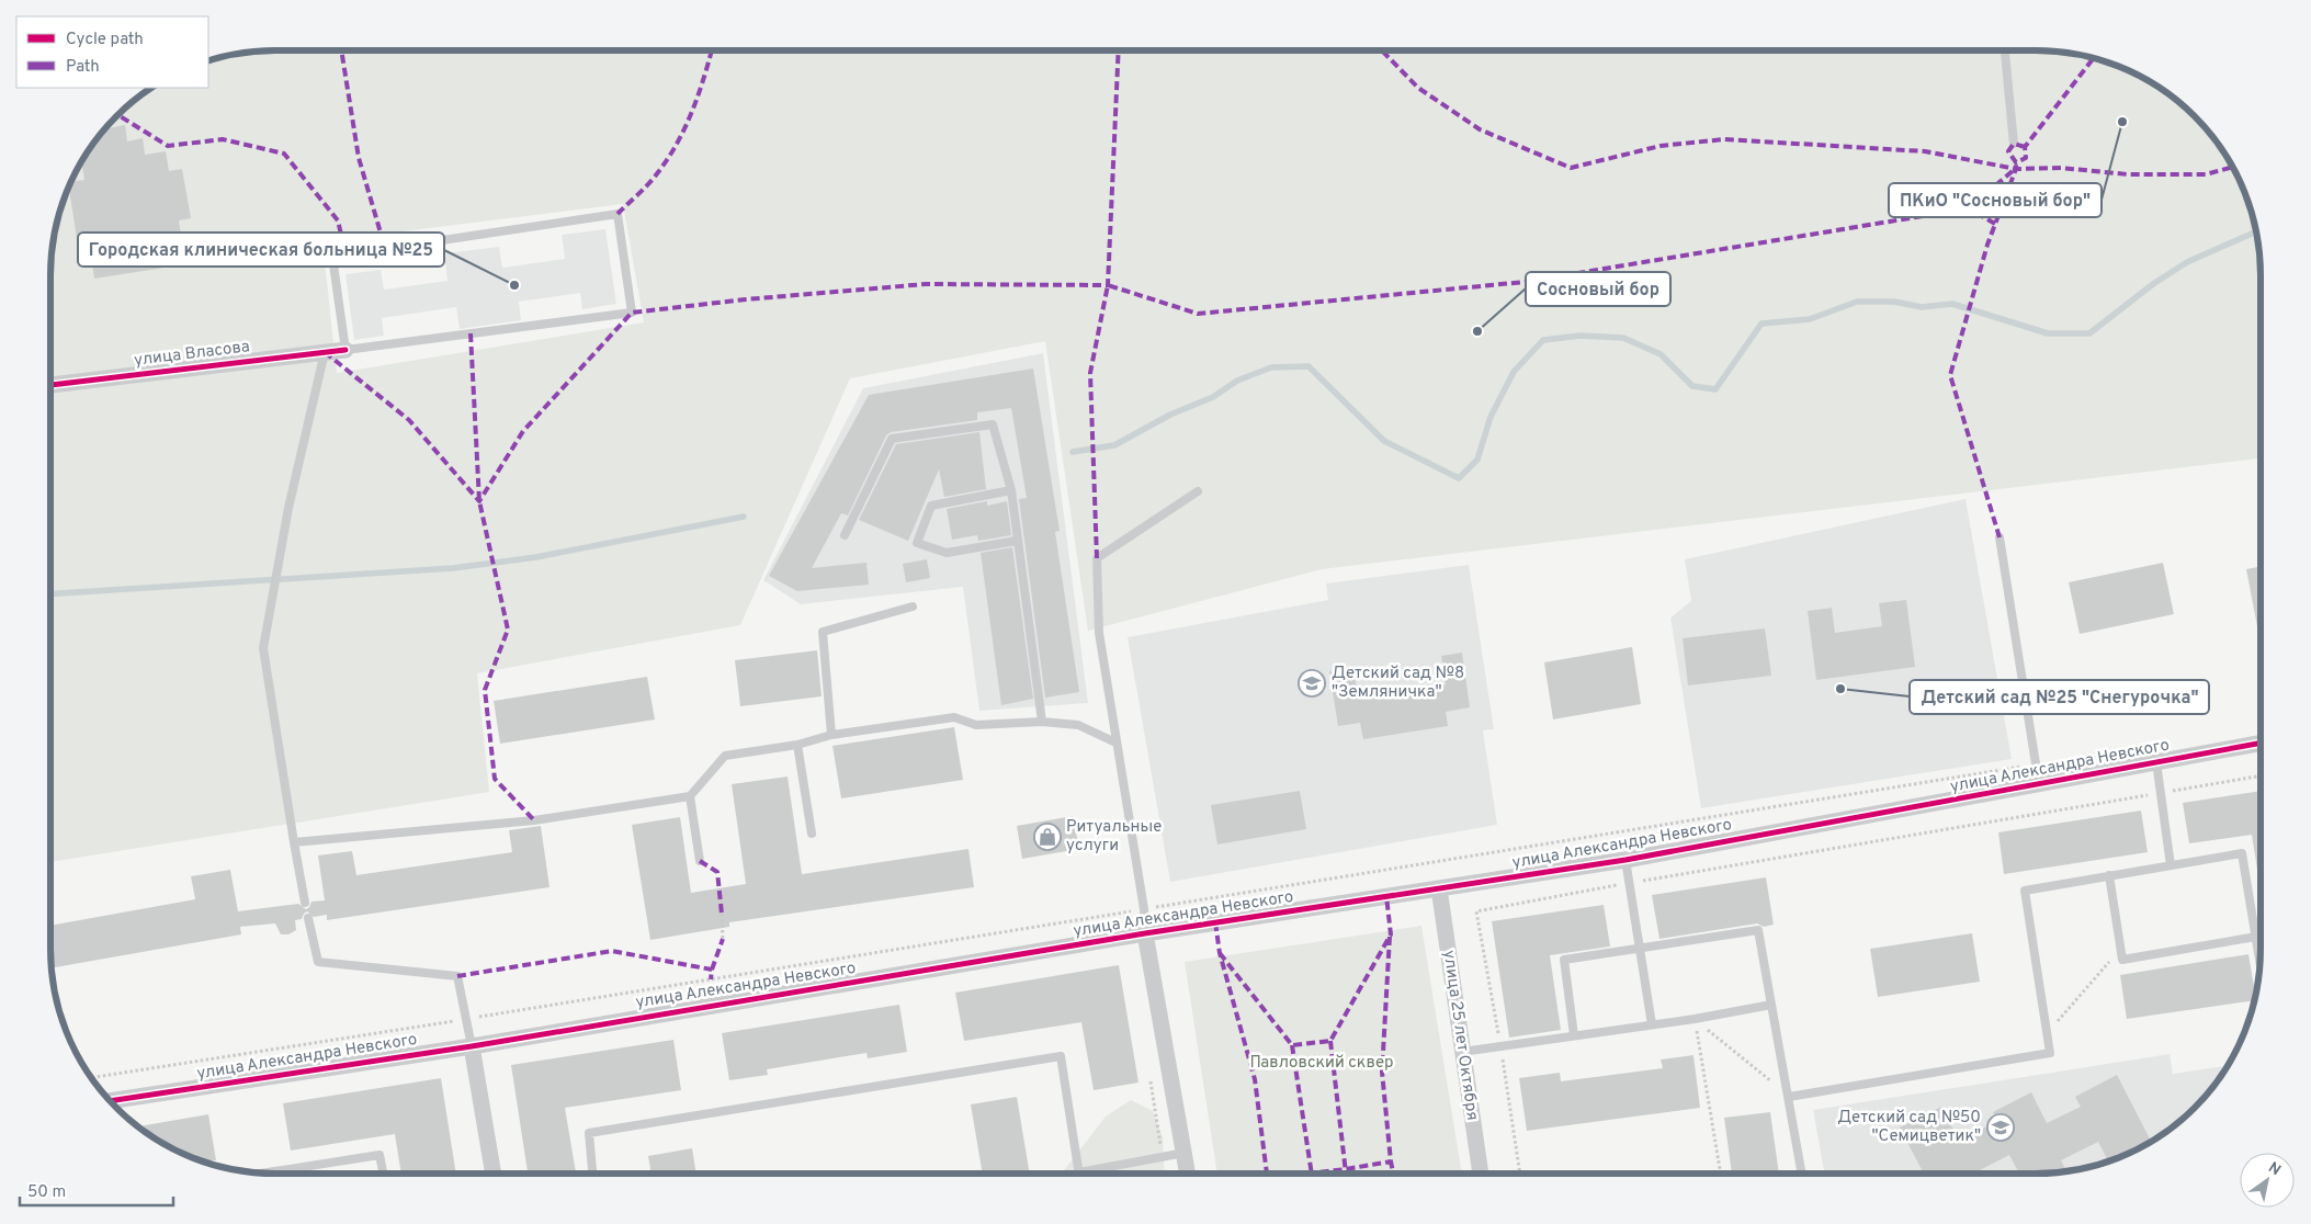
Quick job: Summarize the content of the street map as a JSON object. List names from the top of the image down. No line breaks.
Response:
{"streets":{"street":["улица Власова","улица Александра Невского","улица 25 лет Октября"]},"crossings":[["улица Александра Невского","улица 25 лет Октября"]],"parks":["Павловский сквер"],"places":{"other":["ПКиО \"Сосновый бор\"","Городская клиническая больница №25","Сосновый бор","Детский сад №25 \"Снегурочка\""],"school or university":["Детский сад №8 \"Земляничка\"","Детский сад №50 \"Семицветик\""],"shop":["Ритуальные услуги"]},"legend":["Cycle path","Path"],"scale_bar":"50 m","north":"top right"}
